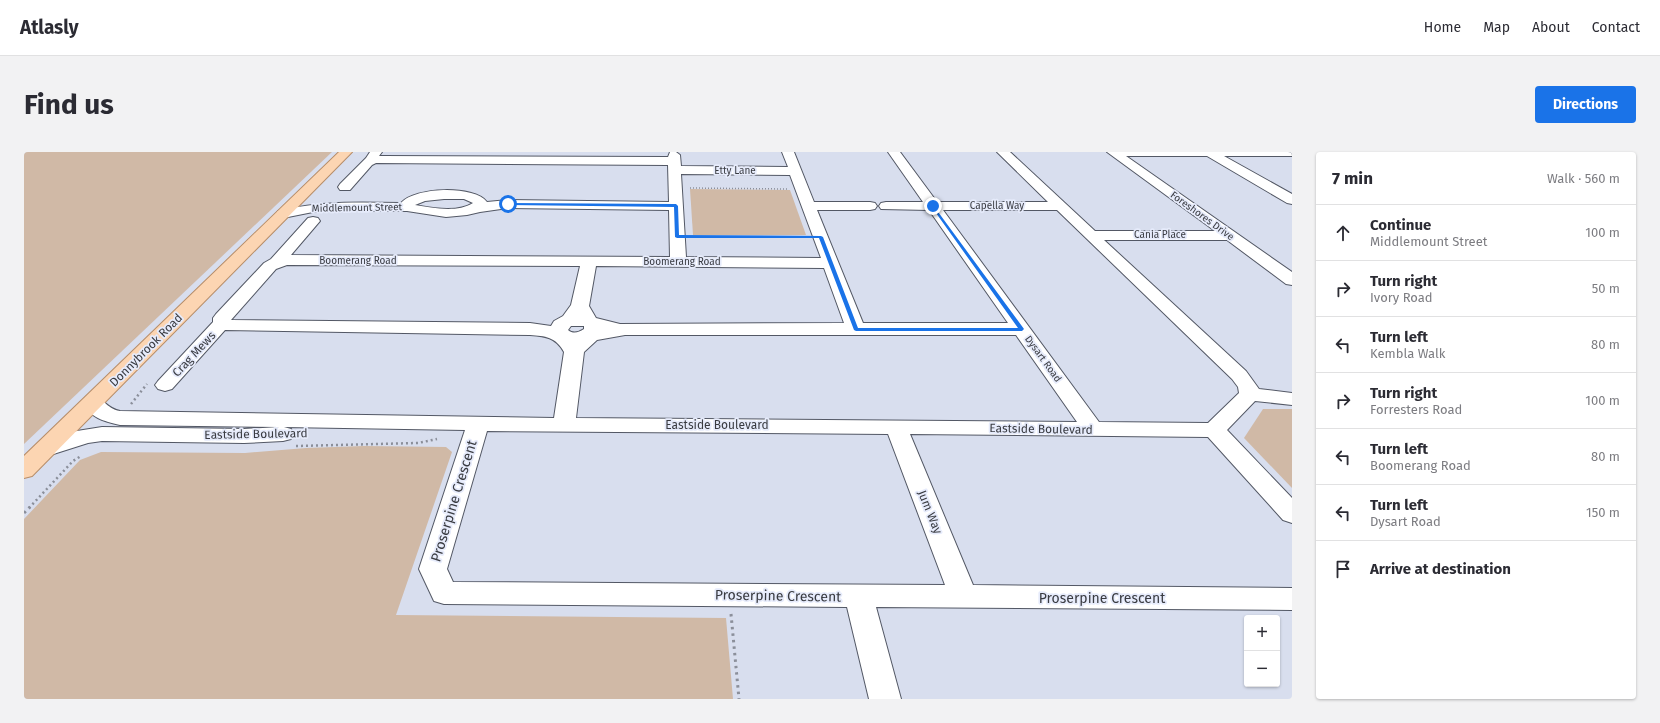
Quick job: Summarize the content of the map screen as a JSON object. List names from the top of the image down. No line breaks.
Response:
{"streets":{"main road":["Donnybrook Road"],"street":["Etty Lane","Capella Way","Middlemount Street","Foreshores Drive","Cania Place","Boomerang Road","Crag Mews","Dysart Road","Eastside Boulevard","Proserpine Crescent","Jum Way"]},"crossings":[["Capella Way","Dysart Road"],["Middlemount Street","Donnybrook Road"],["Foreshores Drive","Cania Place"],["Donnybrook Road","Eastside Boulevard"],["Dysart Road","Eastside Boulevard"],["Eastside Boulevard","Proserpine Crescent"],["Eastside Boulevard","Jum Way"],["Proserpine Crescent","Jum Way"]],"page":{"header":"Atlasly","nav":["Home","Map","About","Contact"],"buttons":"Directions","title":"Find us","heading":["7 min","Walk · 560 m"],"list":[["Continue","Middlemount Street","100 m"],["Turn right","Ivory Road","50 m"],["Turn left","Kembla Walk","80 m"],["Turn right","Forresters Road","100 m"],["Turn left","Boomerang Road","80 m"],["Turn left","Dysart Road","150 m"],"Arrive at destination"],"map_buttons":["+","−"]}}
